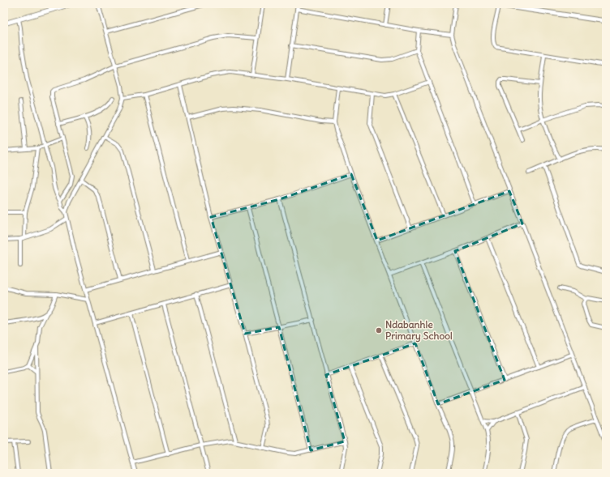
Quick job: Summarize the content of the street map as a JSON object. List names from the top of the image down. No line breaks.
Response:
{"places":["Ndabanhle Primary School"]}
